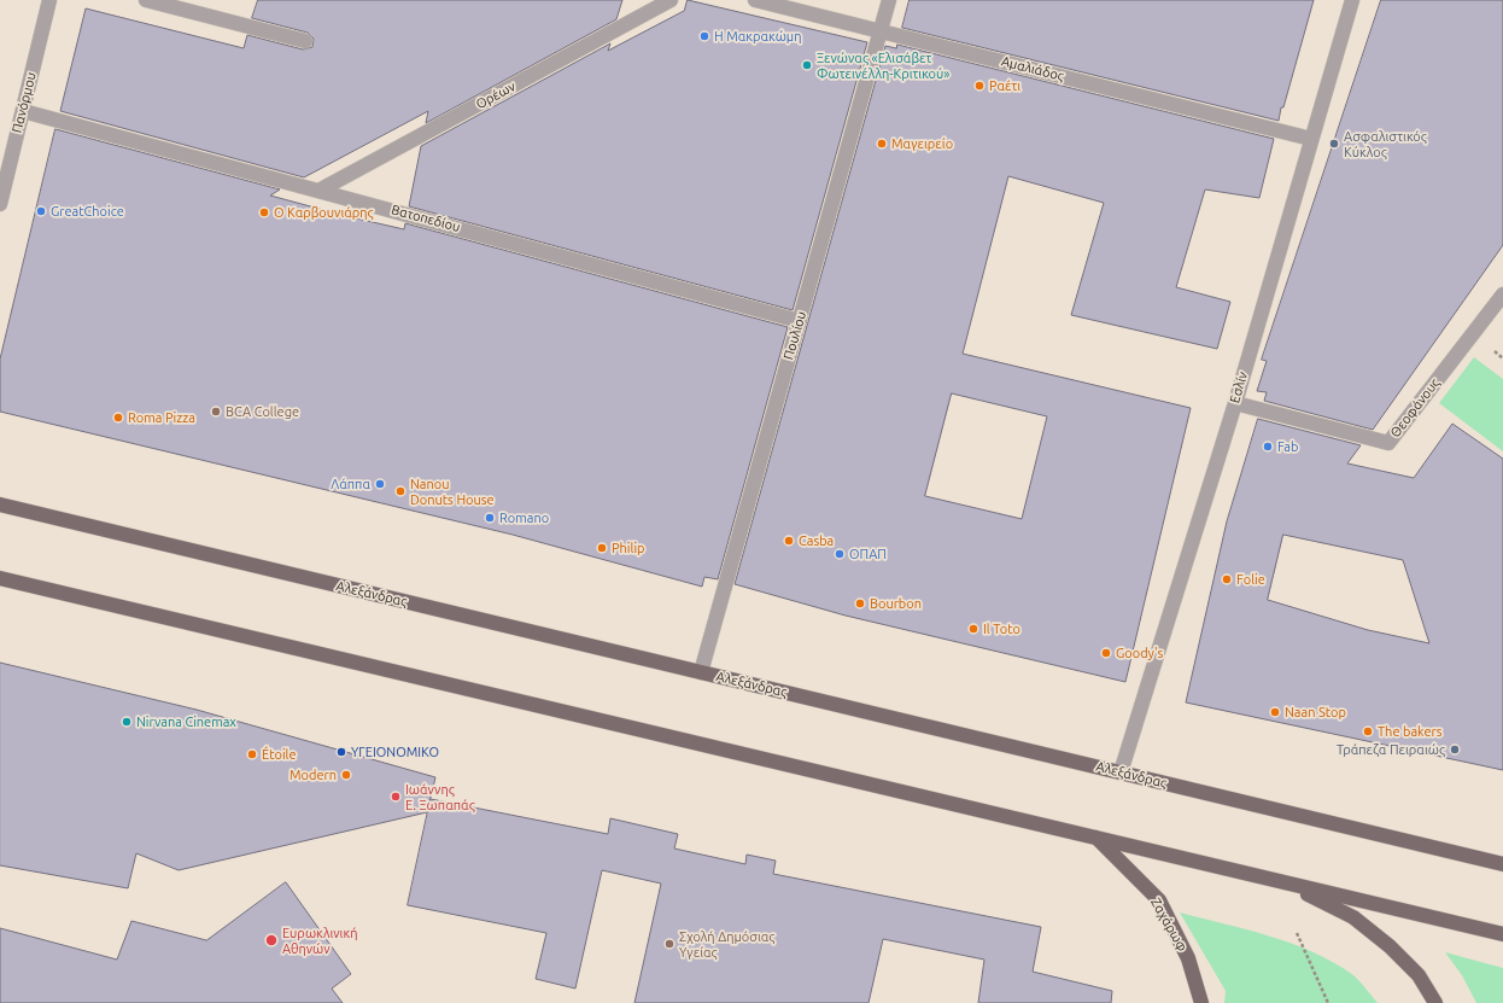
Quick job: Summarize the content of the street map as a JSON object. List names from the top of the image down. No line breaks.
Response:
{"streets":{"main road":["Αλεξάνδρας","Ζαχάρωφ"],"street":["Αμαλιάδος","Ορέων","Πανόρμου","Βατοπεδίου","Πουλίου","Εσλίν","Θεοφάνους"]},"crossings":[["Αμαλιάδος","Πουλίου"],["Αμαλιάδος","Εσλίν"],["Ορέων","Βατοπεδίου"],["Πανόρμου","Βατοπεδίου"],["Βατοπεδίου","Πουλίου"],["Πουλίου","Αλεξάνδρας"],["Εσλίν","Θεοφάνους"],["Εσλίν","Αλεξάνδρας"]],"places":["Η Μακρακώμη","Ξενώνας «Ελισάβετ Φωτεινέλλη-Κριτικού»","Ραέτι","Μαγειρείο","Ασφαλιστικός Κύκλος","GreatChoice","Ο Καρβουνιάρης","BCA College","Roma Pizza","Fab","Λάππα","Nanou Donuts House","Romano","Casba","Philip","ΟΠΑΠ","Folie","Bourbon","Il Toto","Goody's","Naan Stop","Nirvana Cinemax","The bakers","Τράπεζα Πειραιώς","ΥΓΕΙΟΝΟΜΙΚΟ","Étoile","Modern","Ιωάννης Ε. Ξωπαπάς","Ευρωκλινική Αθηνών","Σχολή Δημόσιας Υγείας"]}
